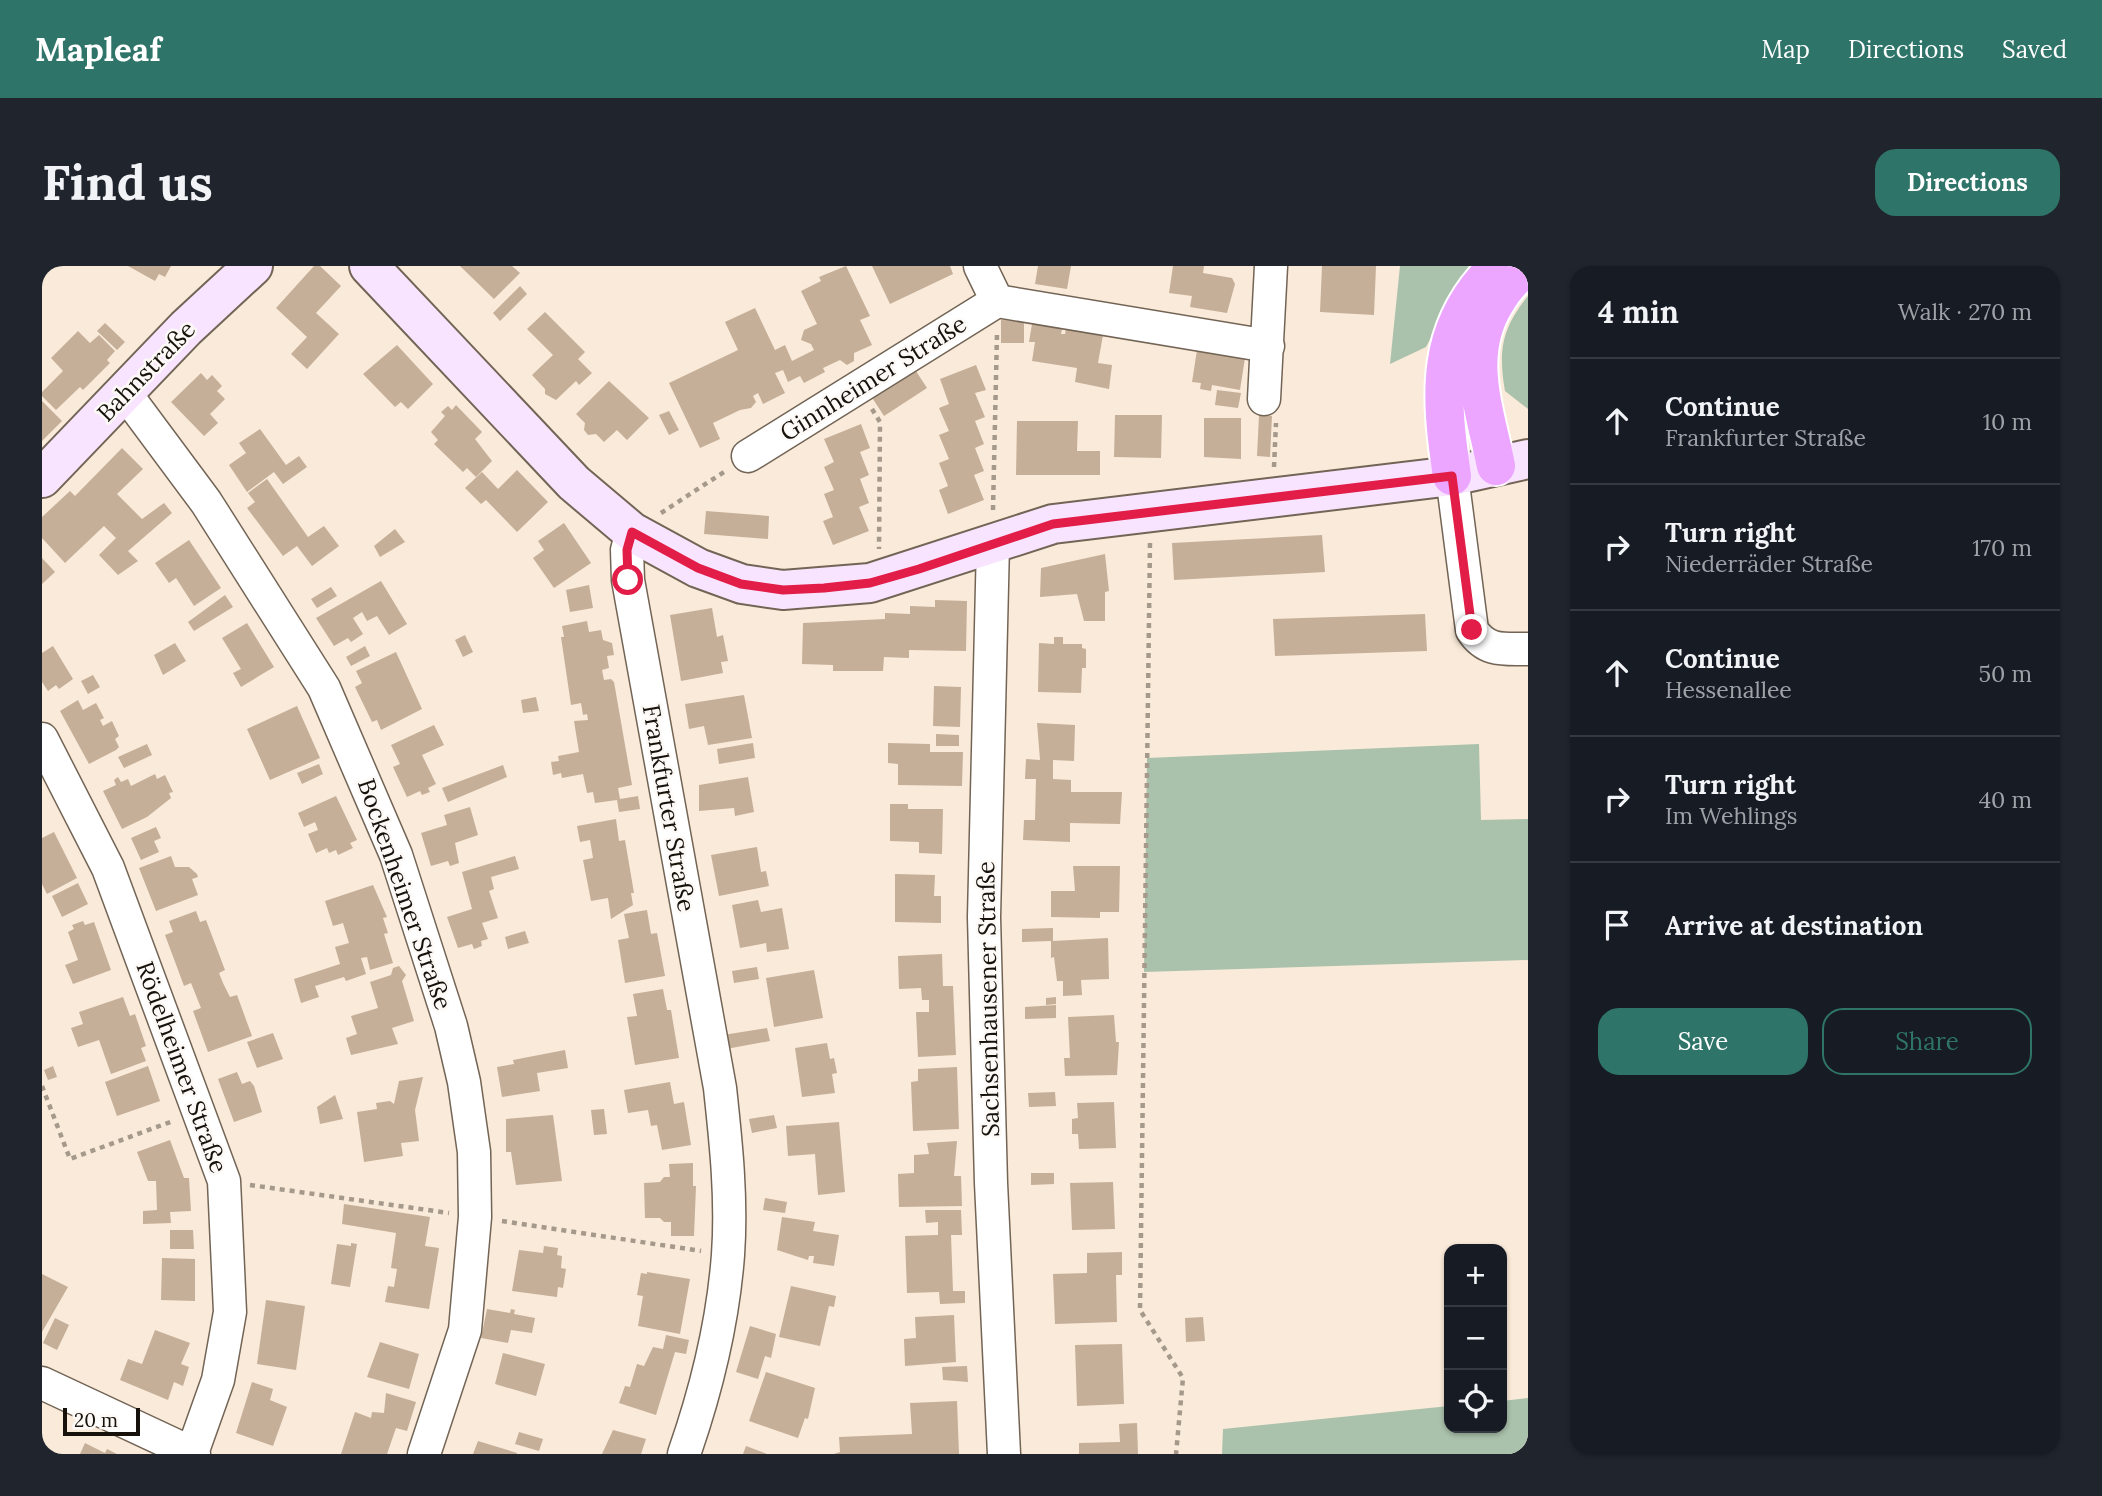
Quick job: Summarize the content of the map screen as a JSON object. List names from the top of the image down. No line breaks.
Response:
{"streets":{"street":["Bahnstraße","Ginnheimer Straße","Frankfurter Straße","Bockenheimer Straße","Sachsenhausener Straße","Rödelheimer Straße"]},"crossings":[["Bahnstraße","Bockenheimer Straße"]],"scale_bar":"20 m","page":{"header":"Mapleaf","nav":["Map","Directions","Saved"],"buttons":["Directions",["Save","Share"]],"title":"Find us","heading":["4 min","Walk · 270 m"],"list":[["Continue","Frankfurter Straße","10 m"],["Turn right","Niederräder Straße","170 m"],["Continue","Hessenallee","50 m"],["Turn right","Im Wehlings","40 m"],"Arrive at destination"],"map_buttons":["+","−"],"scale":"20 m"}}
